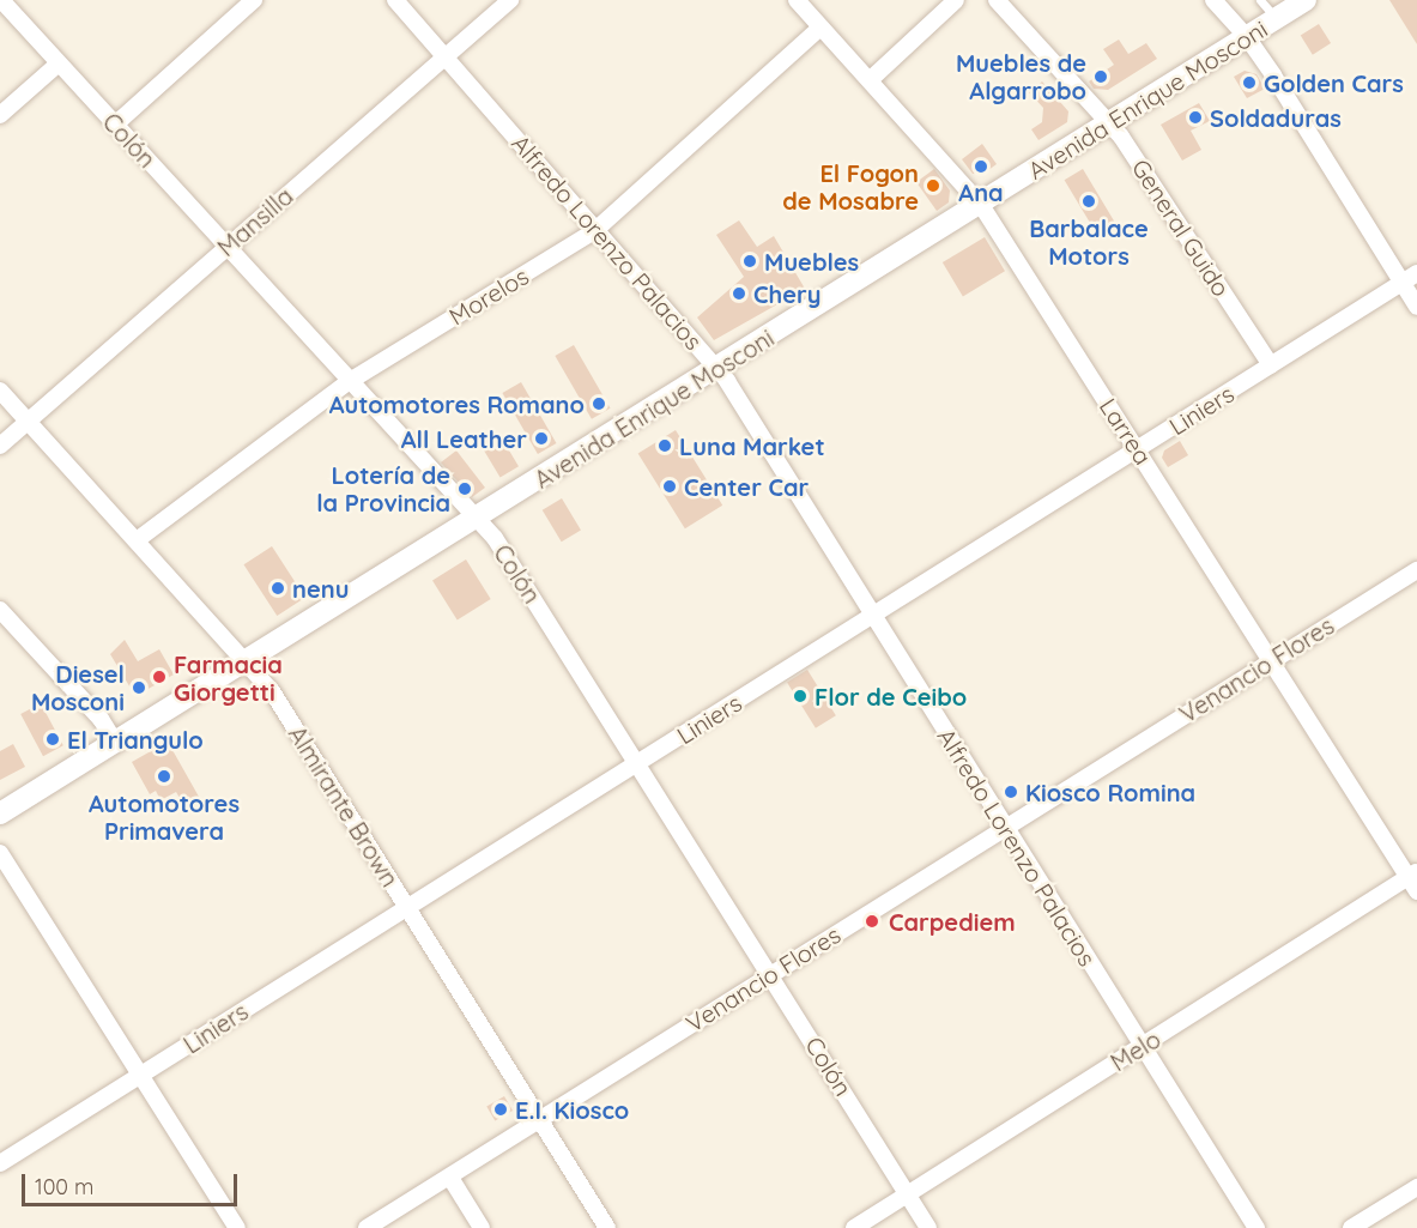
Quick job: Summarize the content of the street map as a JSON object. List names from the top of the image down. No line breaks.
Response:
{"streets":{"main road":["Avenida Enrique Mosconi"],"street":["Colón","Mansilla","General Guido","Alfredo Lorenzo Palacios","Morelos","Liniers","Larrea","Venancio Flores","Almirante Brown","Melo"]},"crossings":[["Avenida Enrique Mosconi","Colón"],["Avenida Enrique Mosconi","General Guido"],["Avenida Enrique Mosconi","Alfredo Lorenzo Palacios"],["Avenida Enrique Mosconi","Larrea"],["Avenida Enrique Mosconi","Almirante Brown"],["Colón","Mansilla"],["Colón","Morelos"],["Colón","Liniers"],["Colón","Venancio Flores"],["Colón","Melo"],["Mansilla","Alfredo Lorenzo Palacios"],["Mansilla","Almirante Brown"],["General Guido","Liniers"],["Alfredo Lorenzo Palacios","Morelos"],["Alfredo Lorenzo Palacios","Liniers"],["Alfredo Lorenzo Palacios","Venancio Flores"],["Alfredo Lorenzo Palacios","Melo"],["Morelos","Larrea"],["Morelos","Almirante Brown"],["Liniers","Larrea"],["Liniers","Almirante Brown"],["Larrea","Venancio Flores"],["Larrea","Melo"],["Venancio Flores","Almirante Brown"]],"places":["Muebles de Algarrobo","Golden Cars","Soldaduras","Ana","El Fogon de Mosabre","Barbalace Motors","Muebles","Chery","Automotores Romano","All Leather","Luna Market","Center Car","Lotería de la Provincia","nenu","Farmacia Giorgetti","Diesel Mosconi","Flor de Ceibo","El Triangulo","Automotores Primavera","Kiosco Romina","Carpediem","E.I. Kiosco"],"scale_bar":"100 m"}
